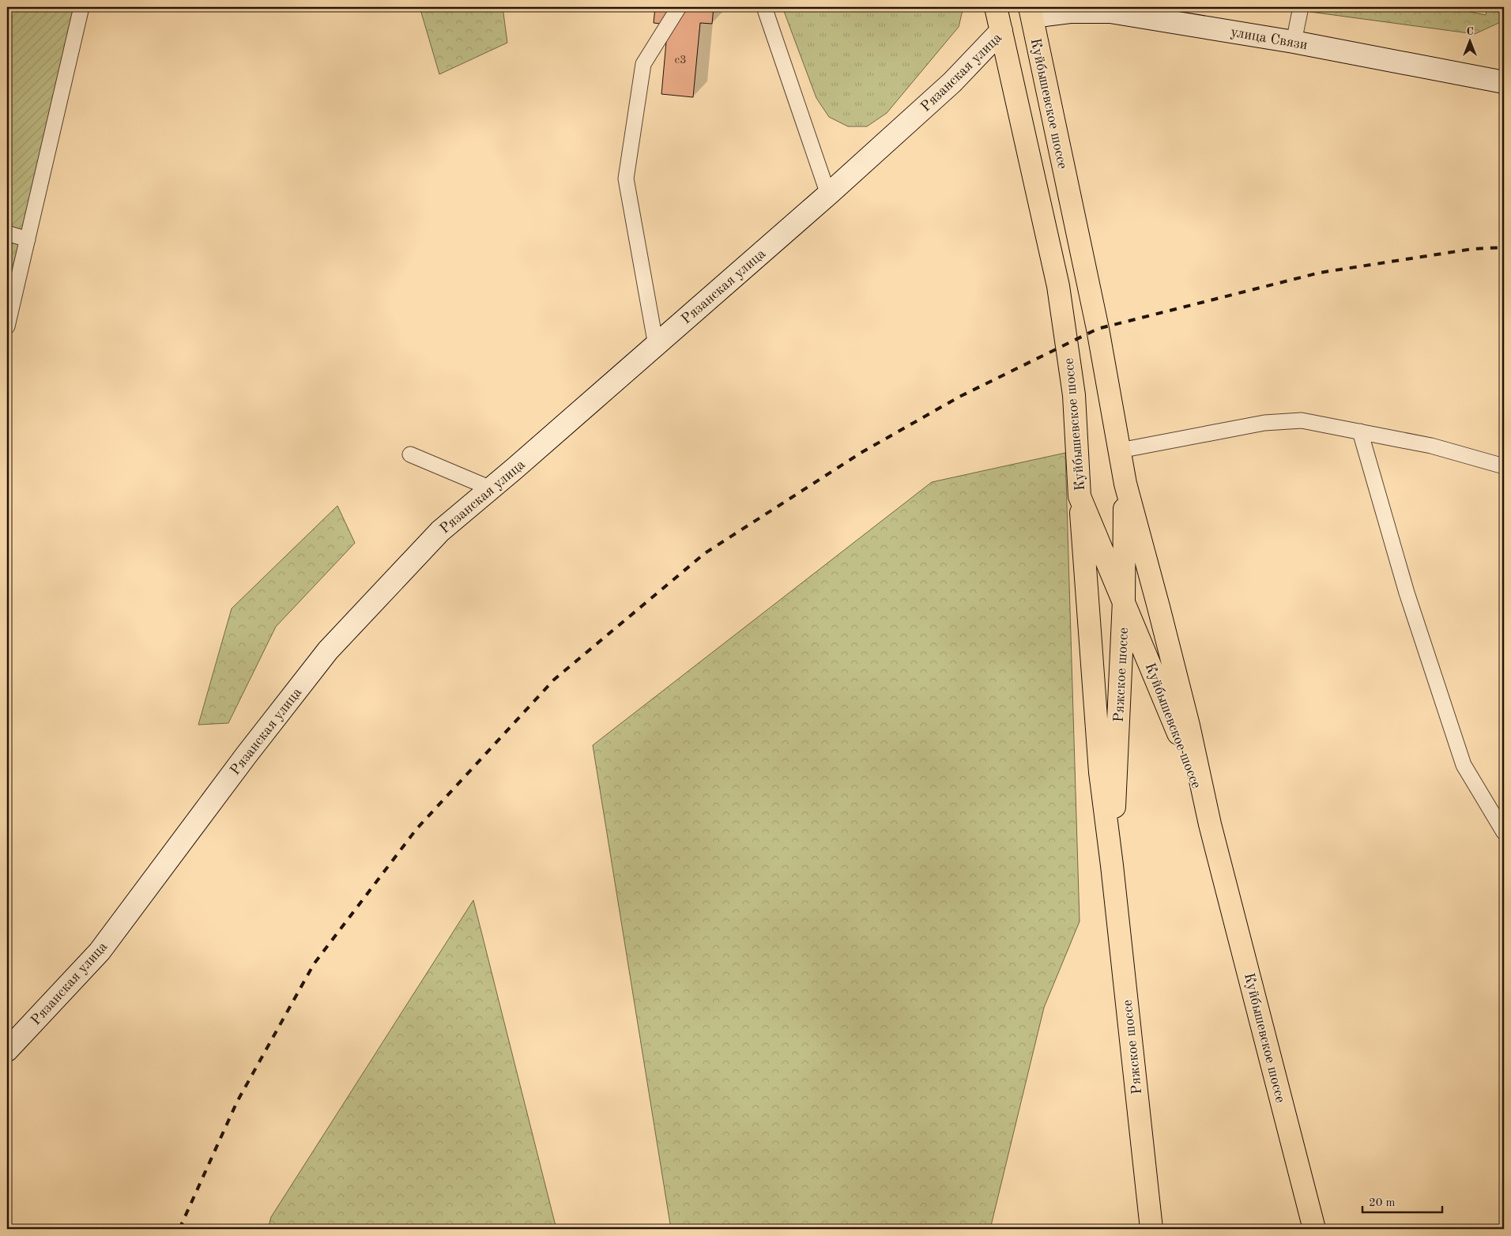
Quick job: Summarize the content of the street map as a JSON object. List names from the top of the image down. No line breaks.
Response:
{"streets":{"main road":["Рязанская улица","Куйбышевское шоссе","Ряжское шоссе"],"street":["улица Связи"]},"crossings":[["улица Связи","Рязанская улица"],["улица Связи","Куйбышевское шоссе"],["Рязанская улица","Куйбышевское шоссе"],["Куйбышевское шоссе","Ряжское шоссе"]],"house_numbers":["с3"],"scale_bar":"20 m","north":"top"}
